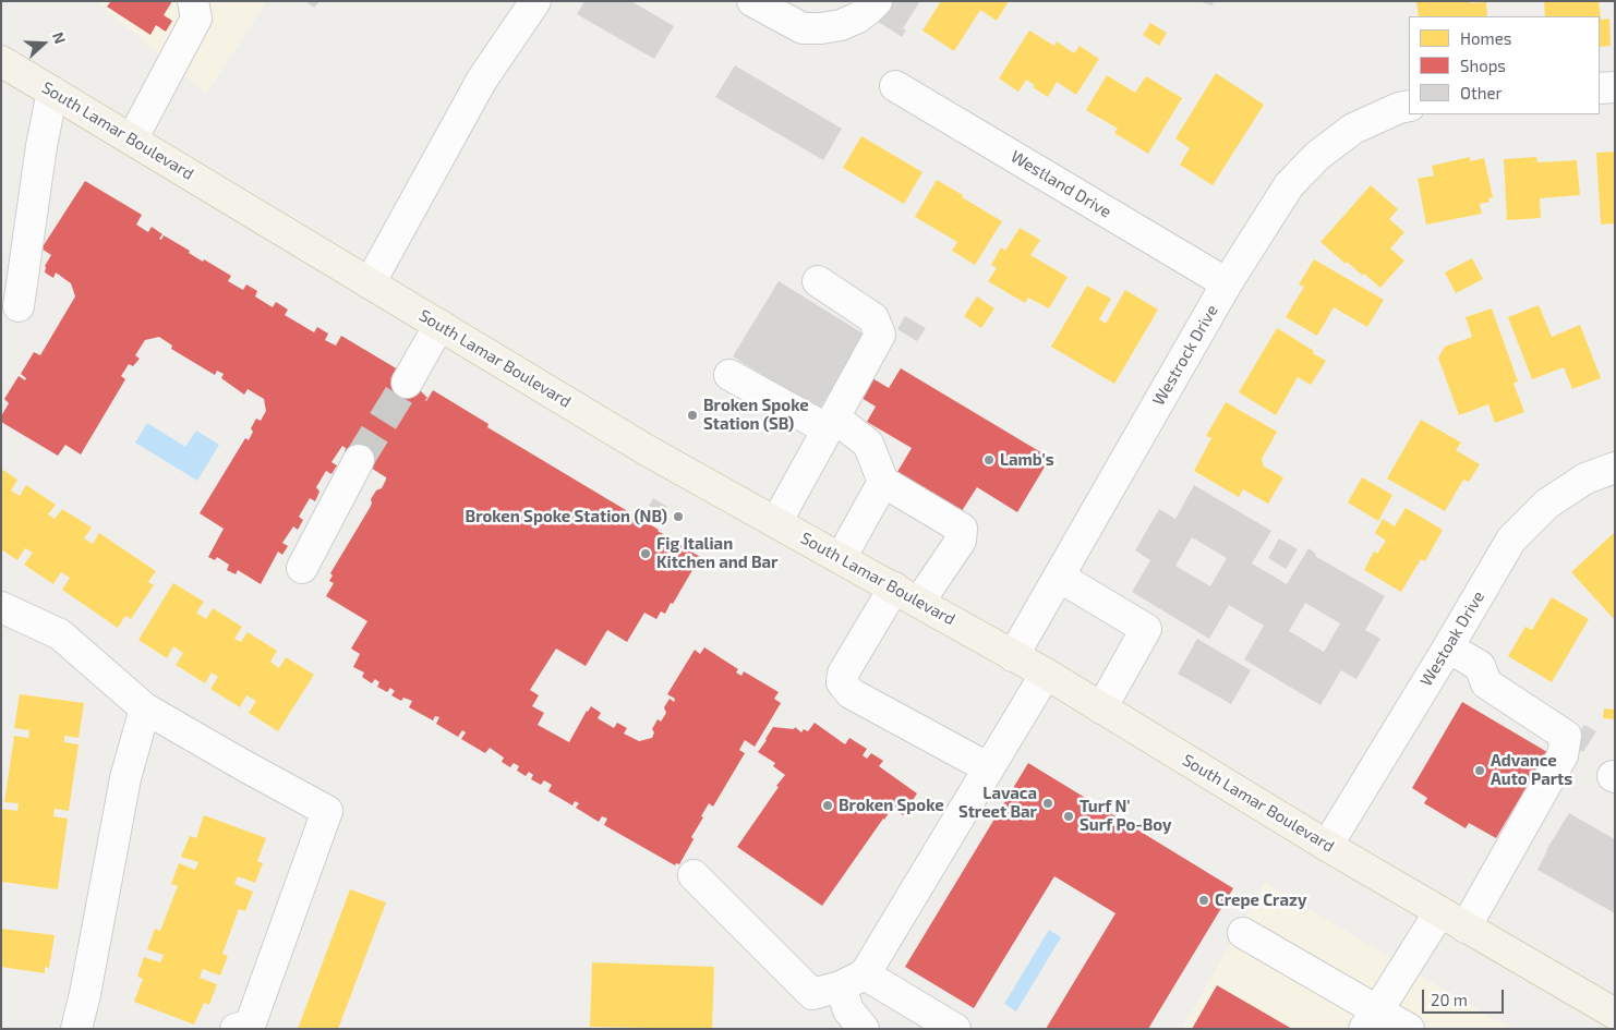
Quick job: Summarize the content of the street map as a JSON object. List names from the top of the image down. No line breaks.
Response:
{"streets":{"main road":["South Lamar Boulevard"],"street":["Westland Drive","Westrock Drive","Westoak Drive"]},"crossings":[["South Lamar Boulevard","Westrock Drive"],["South Lamar Boulevard","Westoak Drive"],["Westland Drive","Westrock Drive"]],"places":["Broken Spoke Station (SB)","Lamb's","Broken Spoke Station (NB)","Fig Italian Kitchen and Bar","Advance Auto Parts","Lavaca Street Bar","Broken Spoke","Turf N' Surf Po-Boy","Crepe Crazy"],"legend":["Homes","Shops","Other"],"scale_bar":"20 m","north":"right"}
